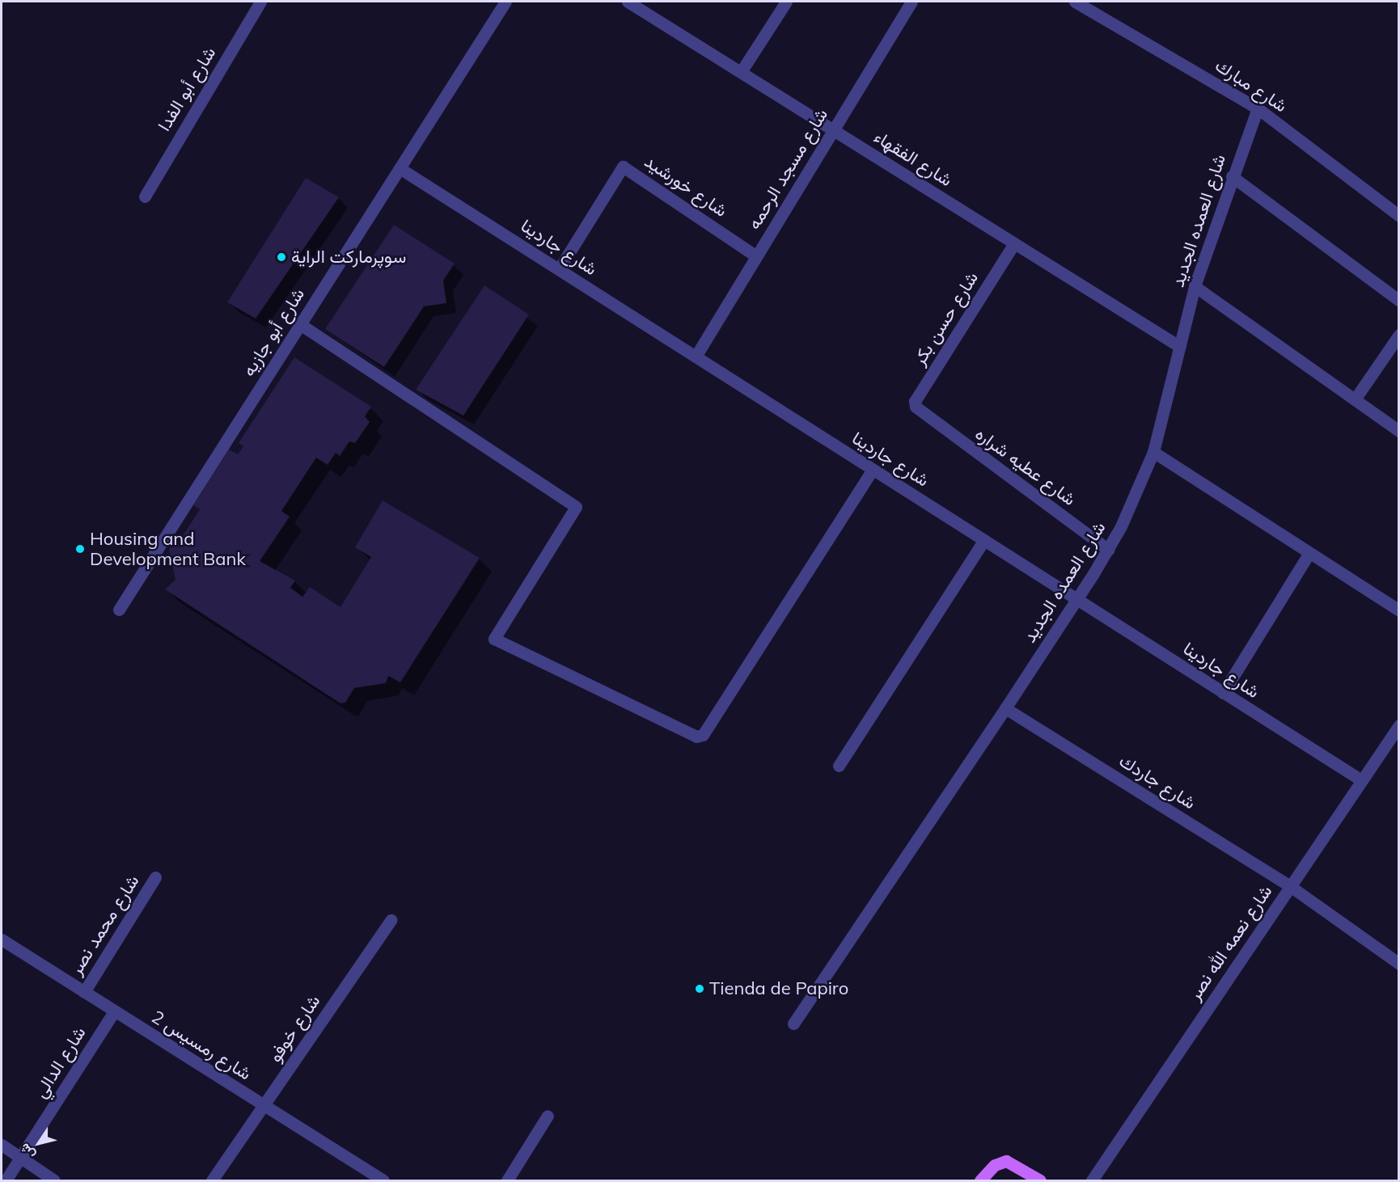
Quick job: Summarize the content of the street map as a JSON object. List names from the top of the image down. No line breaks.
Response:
{"streets":{"street":["شارع مبارك","شارع أبو الفدا","شارع الفقهاء","شارع مسجد الرحمه","شارع خورشيد","شارع العمده الجديد","شارع جاردينا","شارع حسن بكر","شارع أبو جازيه","شارع عطيه شراره","شارع جاردك","شارع محمد نصر","شارع نعمه الله نصر","شارع خوفو","شارع رمسيس 2","شارع الدالي"]},"crossings":[["شارع مبارك","شارع العمده الجديد"],["شارع الفقهاء","شارع مسجد الرحمه"],["شارع الفقهاء","شارع العمده الجديد"],["شارع الفقهاء","شارع حسن بكر"],["شارع مسجد الرحمه","شارع خورشيد"],["شارع مسجد الرحمه","شارع جاردينا"],["شارع خورشيد","شارع جاردينا"],["شارع العمده الجديد","شارع جاردينا"],["شارع العمده الجديد","شارع عطيه شراره"],["شارع العمده الجديد","شارع جاردك"],["شارع جاردينا","شارع أبو جازيه"],["شارع جاردينا","شارع نعمه الله نصر"],["شارع حسن بكر","شارع عطيه شراره"],["شارع جاردك","شارع نعمه الله نصر"],["شارع محمد نصر","شارع رمسيس 2"],["شارع خوفو","شارع رمسيس 2"],["شارع رمسيس 2","شارع الدالي"]],"places":["سوپرمارکت الراية","Housing and Development Bank","Tienda de Papiro"],"north":"bottom left"}
